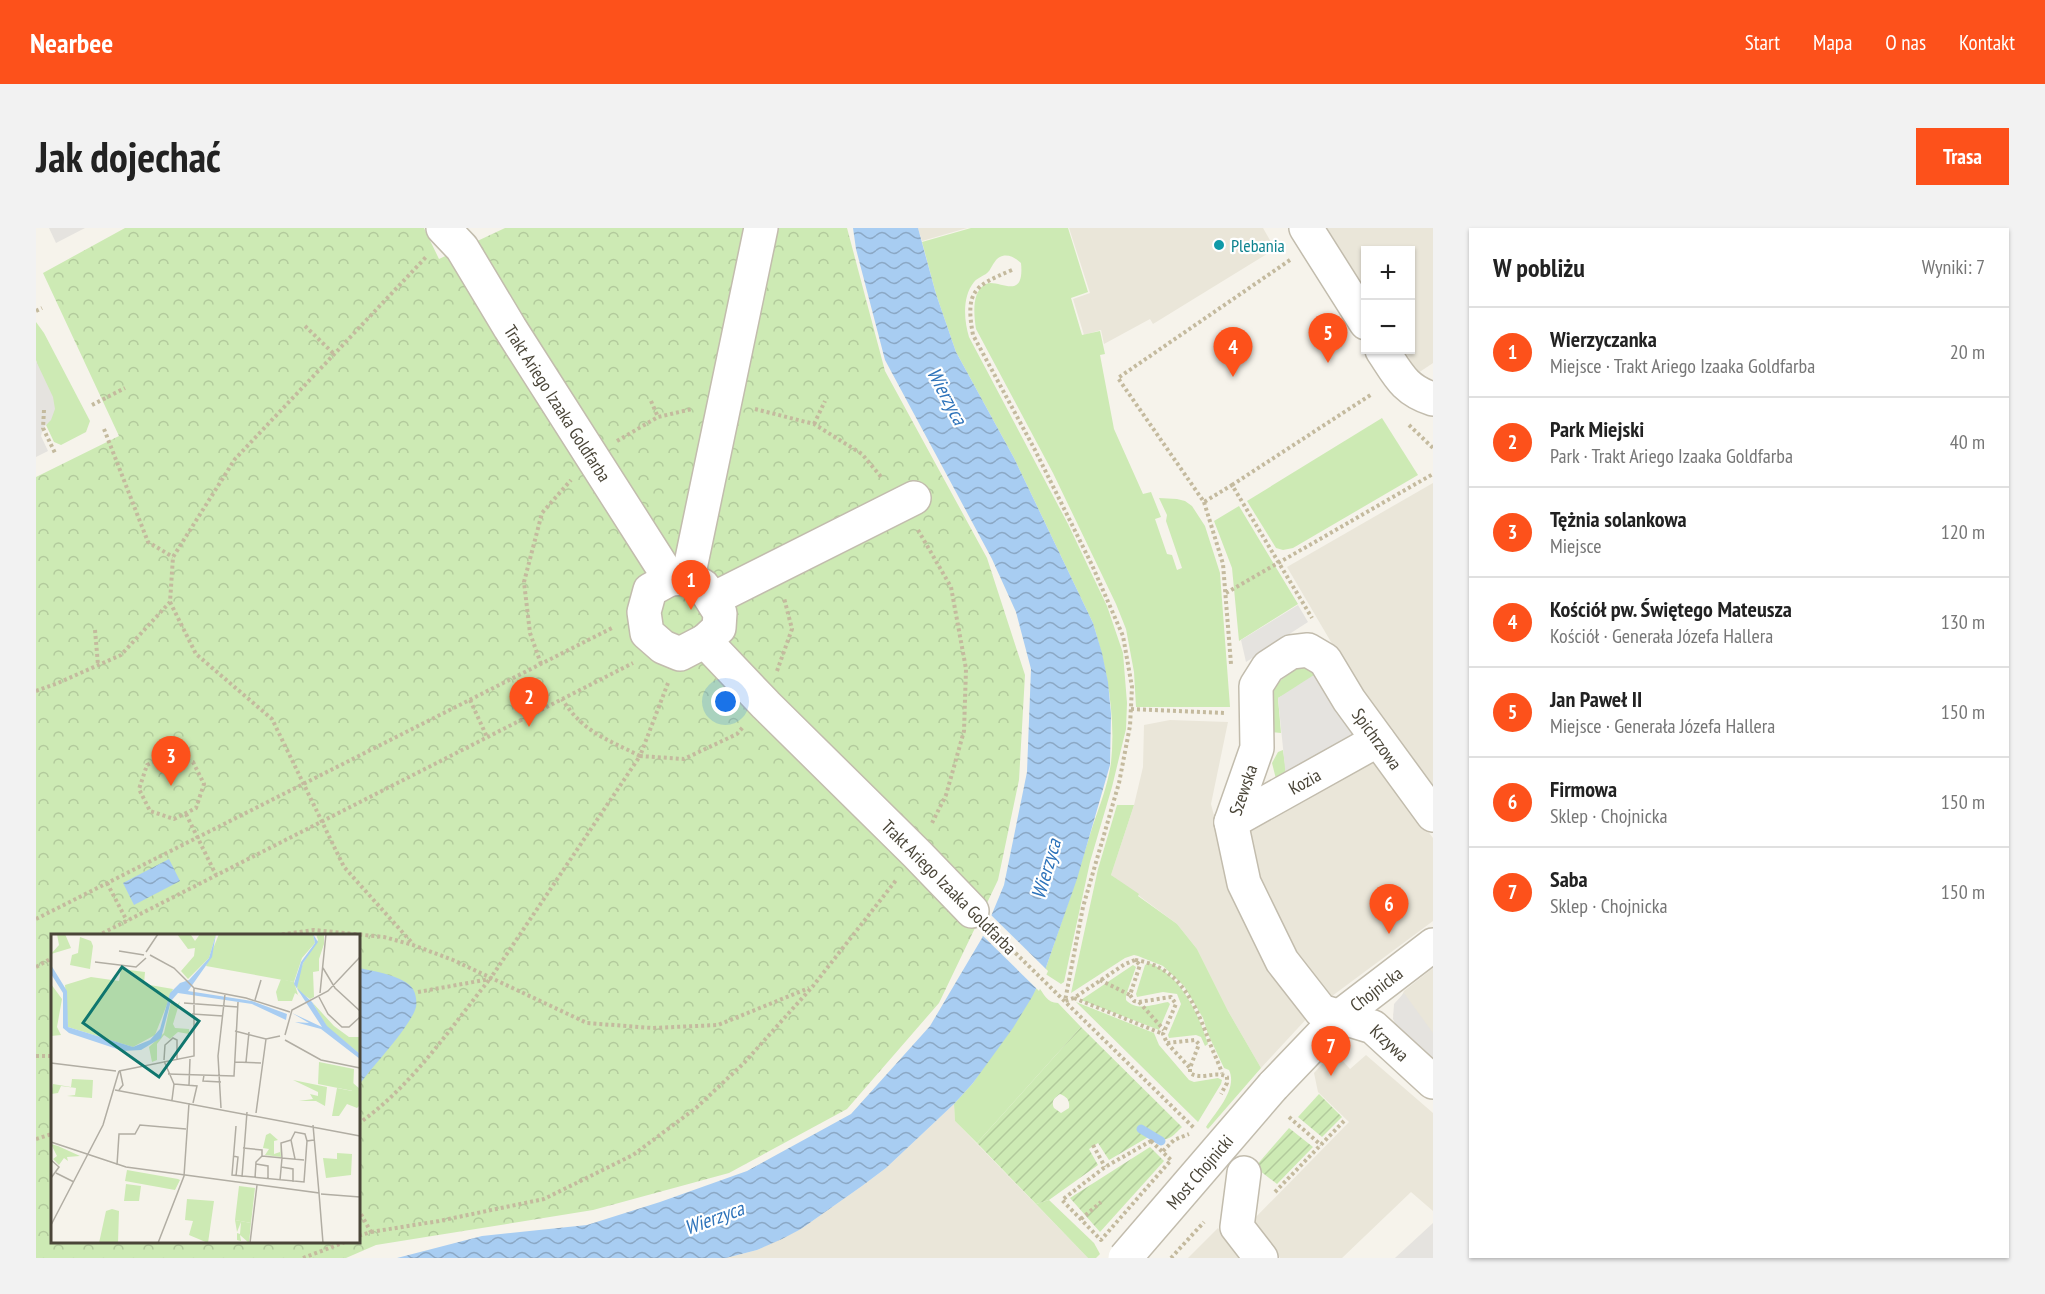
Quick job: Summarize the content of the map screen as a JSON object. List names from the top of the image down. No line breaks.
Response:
{"streets":{"street":["Trakt Ariego Izaaka Goldfarba","Spichrzowa","Kozia","Szewska","Chojnicka","Krzywa","Most Chojnicki"]},"crossings":[["Spichrzowa","Kozia"],["Spichrzowa","Szewska"],["Kozia","Szewska"],["Szewska","Chojnicka"],["Szewska","Krzywa"],["Chojnicka","Krzywa"],["Chojnicka","Most Chojnicki"]],"water":["Wierzyca"],"places":["Plebania"],"page":{"header":"Nearbee","nav":["Start","Mapa","O nas","Kontakt"],"buttons":"Trasa","title":"Jak dojechać","heading":["W pobliżu","Wyniki: 7"],"map_buttons":["+","−"],"list":[{"mark":"1","name":"Wierzyczanka","note":"Miejsce · Trakt Ariego Izaaka Goldfarba","value":"20 m"},{"mark":"2","name":"Park Miejski","note":"Park · Trakt Ariego Izaaka Goldfarba","value":"40 m"},{"mark":"3","name":"Tężnia solankowa","note":"Miejsce","value":"120 m"},{"mark":"4","name":"Kościół pw. Świętego Mateusza","note":"Kościół · Generała Józefa Hallera","value":"130 m"},{"mark":"5","name":"Jan Paweł II","note":"Miejsce · Generała Józefa Hallera","value":"150 m"},{"mark":"6","name":"Firmowa","note":"Sklep · Chojnicka","value":"150 m"},{"mark":"7","name":"Saba","note":"Sklep · Chojnicka","value":"150 m"}],"pins":["5","4","1","2","3","6","7"]}}
